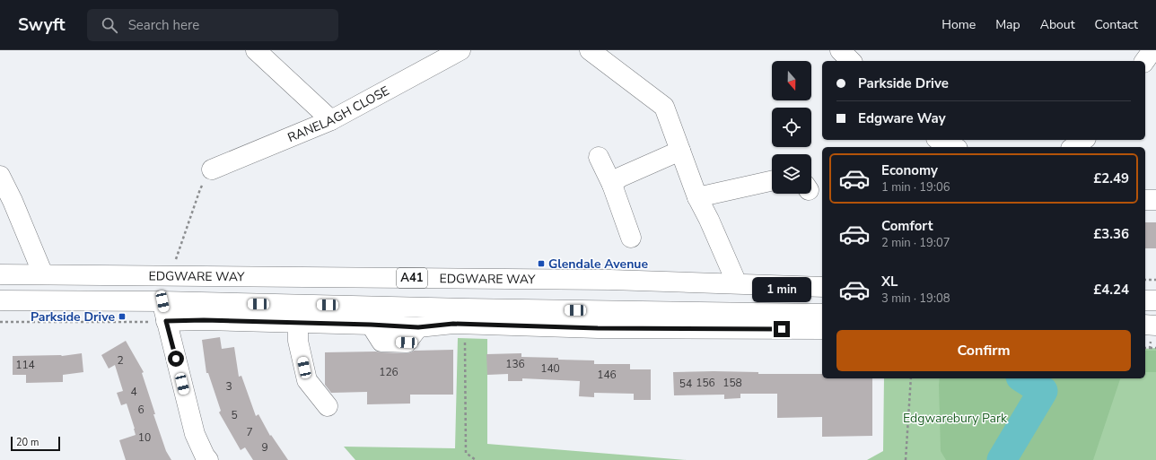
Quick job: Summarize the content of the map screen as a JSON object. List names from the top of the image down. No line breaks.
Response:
{"streets":{"main road":["RANELAGH CLOSE","EDGWARE WAY","A41"]},"parks":["Edgwarebury Park"],"places":{"transit":["Glendale Avenue","Parkside Drive"]},"house_numbers":["2","136","114","140","126","146","156","158","54","3","4","6","5","7","10","9"],"scale_bar":"20 m","north":"bottom","page":{"header":"Swyft","search":"Search here","nav":["Home","Map","About","Contact"],"banner":["Parkside Drive","Edgware Way"],"list":[{"name":"Economy","note":"1 min · 19:06","value":"£2.49"},{"name":"Comfort","note":"2 min · 19:07","value":"£3.36"},{"name":"XL","note":"3 min · 19:08","value":"£4.24"}],"bubble":"1 min","buttons":"Confirm","scale":"20 m"}}
